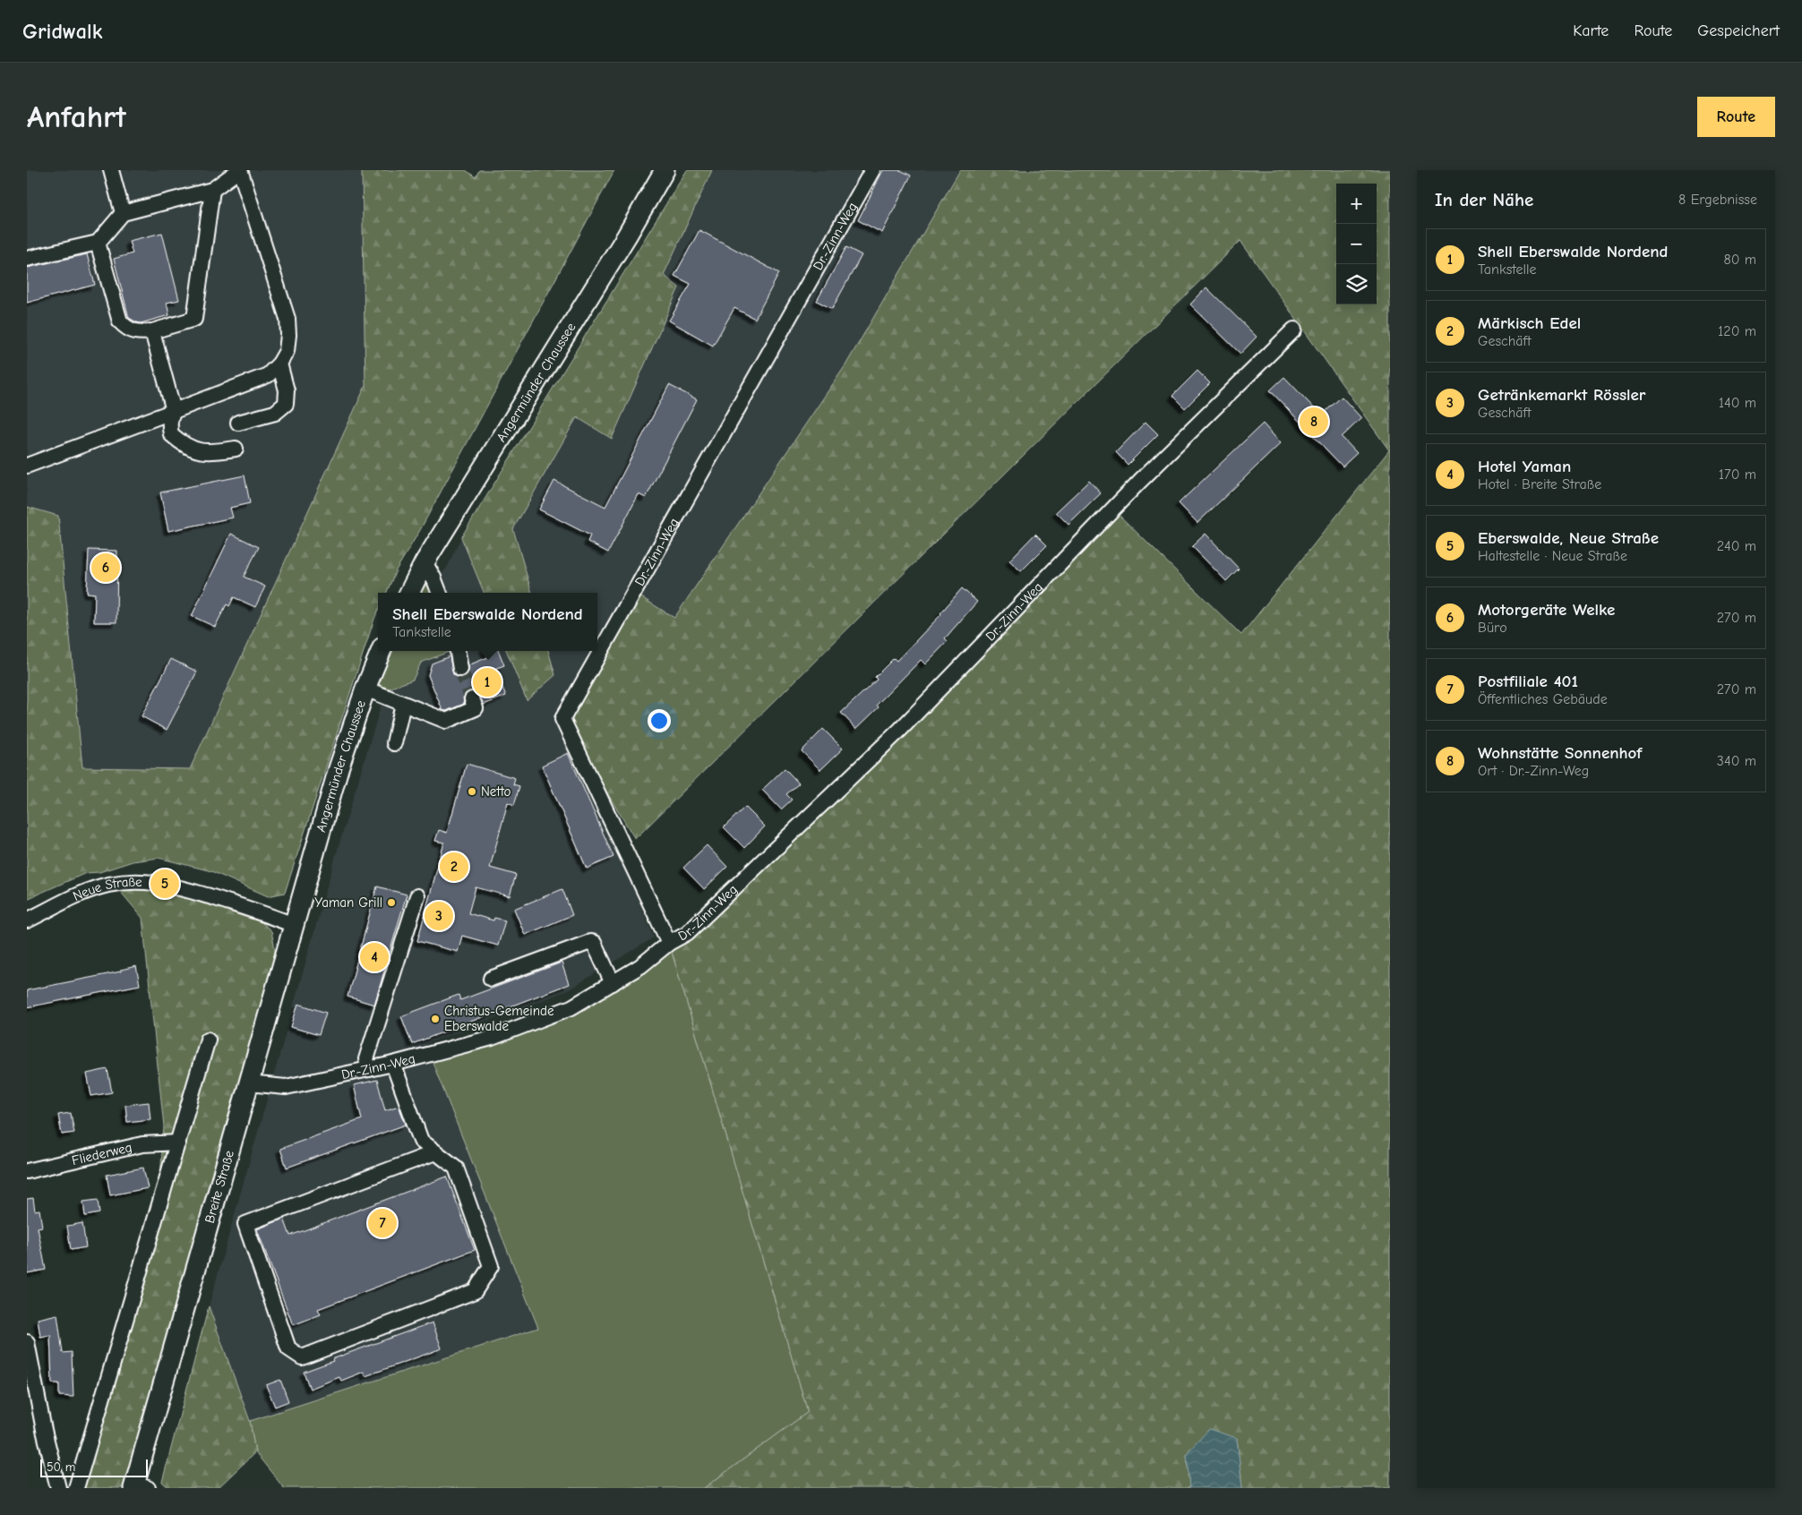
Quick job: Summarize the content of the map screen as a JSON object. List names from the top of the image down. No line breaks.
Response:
{"streets":{"main road":["Angermünder Chaussee","Breite Straße"],"street":["Dr.-Zinn-Weg","Neue Straße","Fliederweg"]},"crossings":[["Dr.-Zinn-Weg","Breite Straße"],["Angermünder Chaussee","Breite Straße"],["Neue Straße","Breite Straße"]],"places":["Netto","Yaman Grill","Christus-Gemeinde Eberswalde"],"scale_bar":"50 m","page":{"header":"Gridwalk","nav":["Karte","Route","Gespeichert"],"buttons":"Route","title":"Anfahrt","heading":["In der Nähe","8 Ergebnisse"],"map_buttons":["+","−"],"list":[{"mark":"1","name":"Shell Eberswalde Nordend","note":"Tankstelle","value":"80 m"},{"mark":"2","name":"Märkisch Edel","note":"Geschäft","value":"120 m"},{"mark":"3","name":"Getränkemarkt Rössler","note":"Geschäft","value":"140 m"},{"mark":"4","name":"Hotel Yaman","note":"Hotel · Breite Straße","value":"170 m"},{"mark":"5","name":"Eberswalde, Neue Straße","note":"Haltestelle · Neue Straße","value":"240 m"},{"mark":"6","name":"Motorgeräte Welke","note":"Büro","value":"270 m"},{"mark":"7","name":"Postfiliale 401","note":"Öffentliches Gebäude","value":"270 m"},{"mark":"8","name":"Wohnstätte Sonnenhof","note":"Ort · Dr.-Zinn-Weg","value":"340 m"}],"pins":["8","6","1","2","5","3","4","7"],"popup":["Shell Eberswalde Nordend","Tankstelle"],"scale":"50 m"}}
